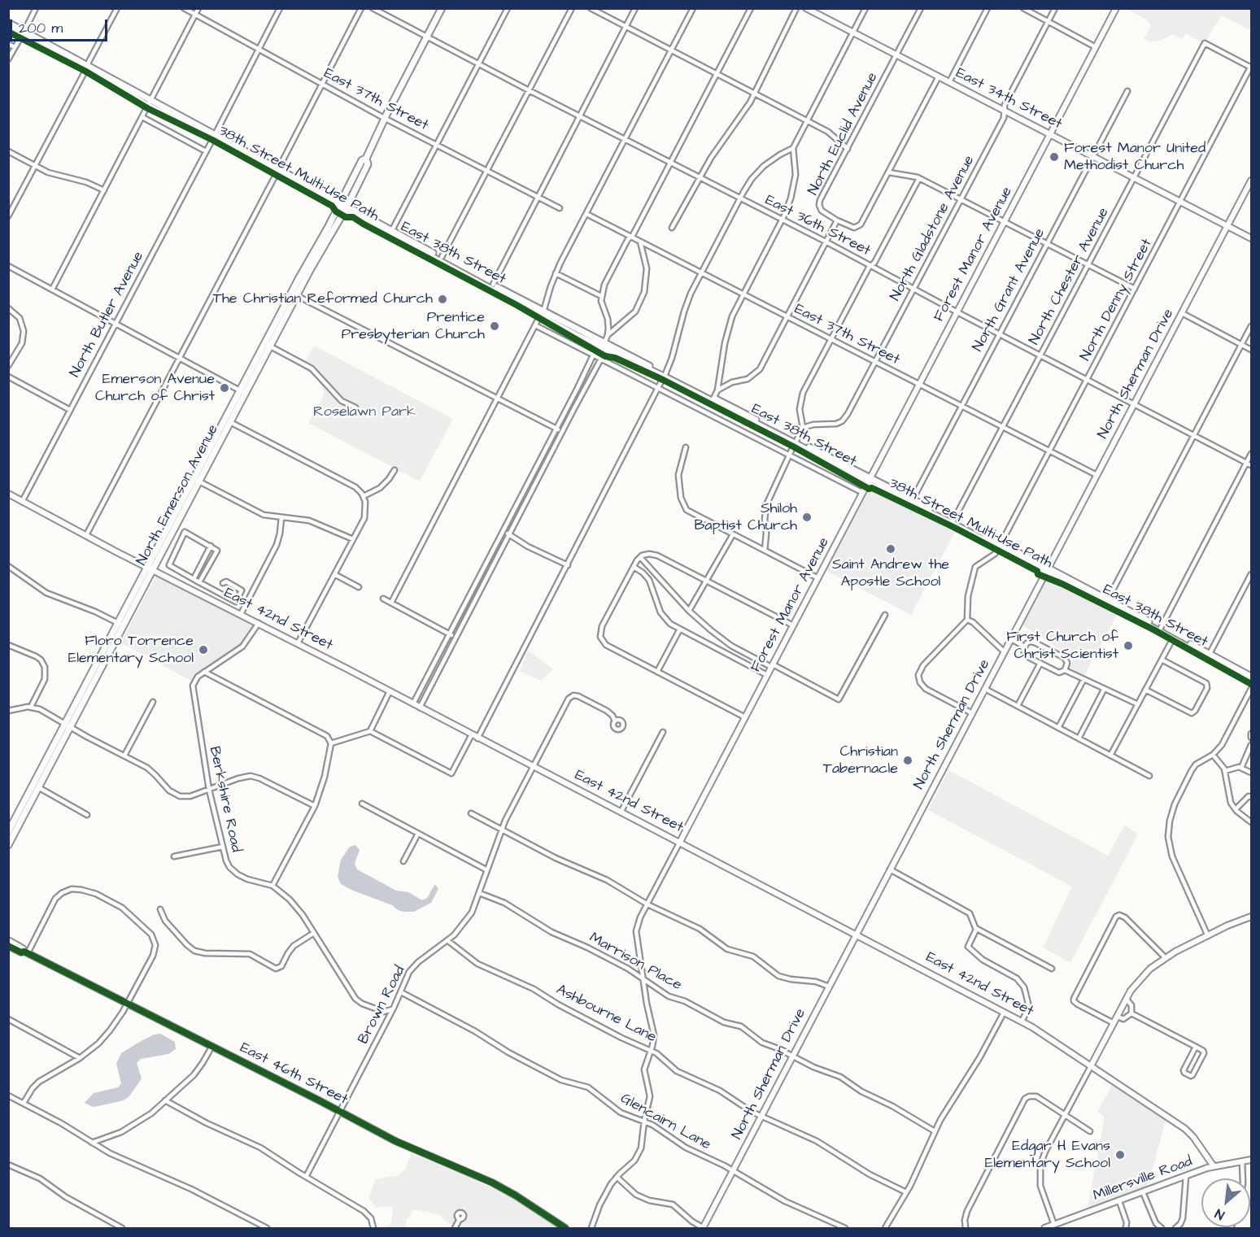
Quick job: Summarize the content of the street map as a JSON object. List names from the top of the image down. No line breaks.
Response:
{"streets":{"main road":["East 38th Street","North Emerson Avenue"],"street":["East 34th Street","East 37th Street","North Euclid Avenue","East 36th Street","North Gladstone Avenue","Forest Manor Avenue","North Chester Avenue","North Grant Avenue","North Denny Street","North Butler Avenue","North Sherman Drive","East 42nd Street","Berkshire Road","Marrison Place","Brown Road","Ashbourne Lane","East 46th Street","Glencairn Lane","Millersville Road"],"cycle path":["38th Street Multi-Use Path"]},"crossings":[["East 34th Street","North Euclid Avenue"],["East 34th Street","North Gladstone Avenue"],["East 34th Street","Forest Manor Avenue"],["East 34th Street","North Chester Avenue"],["East 34th Street","North Grant Avenue"],["East 34th Street","North Denny Street"],["East 34th Street","North Sherman Drive"],["East 37th Street","North Gladstone Avenue"],["East 37th Street","Forest Manor Avenue"],["East 37th Street","North Chester Avenue"],["East 37th Street","North Grant Avenue"],["East 37th Street","North Denny Street"],["East 37th Street","North Butler Avenue"],["East 37th Street","North Sherman Drive"],["East 37th Street","North Emerson Avenue"],["East 36th Street","North Gladstone Avenue"],["East 36th Street","Forest Manor Avenue"],["East 36th Street","North Chester Avenue"],["East 36th Street","North Grant Avenue"],["East 36th Street","North Denny Street"],["East 36th Street","North Sherman Drive"],["East 36th Street","North Emerson Avenue"],["East 38th Street","Forest Manor Avenue"],["East 38th Street","North Chester Avenue"],["East 38th Street","North Grant Avenue"],["East 38th Street","North Denny Street"],["East 38th Street","North Butler Avenue"],["East 38th Street","North Sherman Drive"],["East 38th Street","North Emerson Avenue"],["Forest Manor Avenue","East 42nd Street"],["Forest Manor Avenue","Marrison Place"],["Forest Manor Avenue","Ashbourne Lane"],["Forest Manor Avenue","Glencairn Lane"],["North Chester Avenue","North Denny Street"],["North Butler Avenue","East 42nd Street"],["North Sherman Drive","East 42nd Street"],["North Sherman Drive","Marrison Place"],["North Sherman Drive","Ashbourne Lane"],["North Sherman Drive","Glencairn Lane"],["North Emerson Avenue","East 42nd Street"],["East 42nd Street","Berkshire Road"],["East 42nd Street","Brown Road"],["East 42nd Street","Millersville Road"],["Berkshire Road","Brown Road"],["Marrison Place","Brown Road"],["Brown Road","Ashbourne Lane"],["Brown Road","East 46th Street"],["Brown Road","Glencairn Lane"]],"parks":["Roselawn Park"],"places":["Forest Manor United Methodist Church","The Christian Reformed Church","Prentice Presbyterian Church","Emerson Avenue Church of Christ","Shiloh Baptist Church","Saint Andrew the Apostle School","First Church of Christ Scientist","Floro Torrence Elementary School","Christian Tabernacle","Edgar H Evans Elementary School"],"scale_bar":"200 m","north":"bottom left"}
